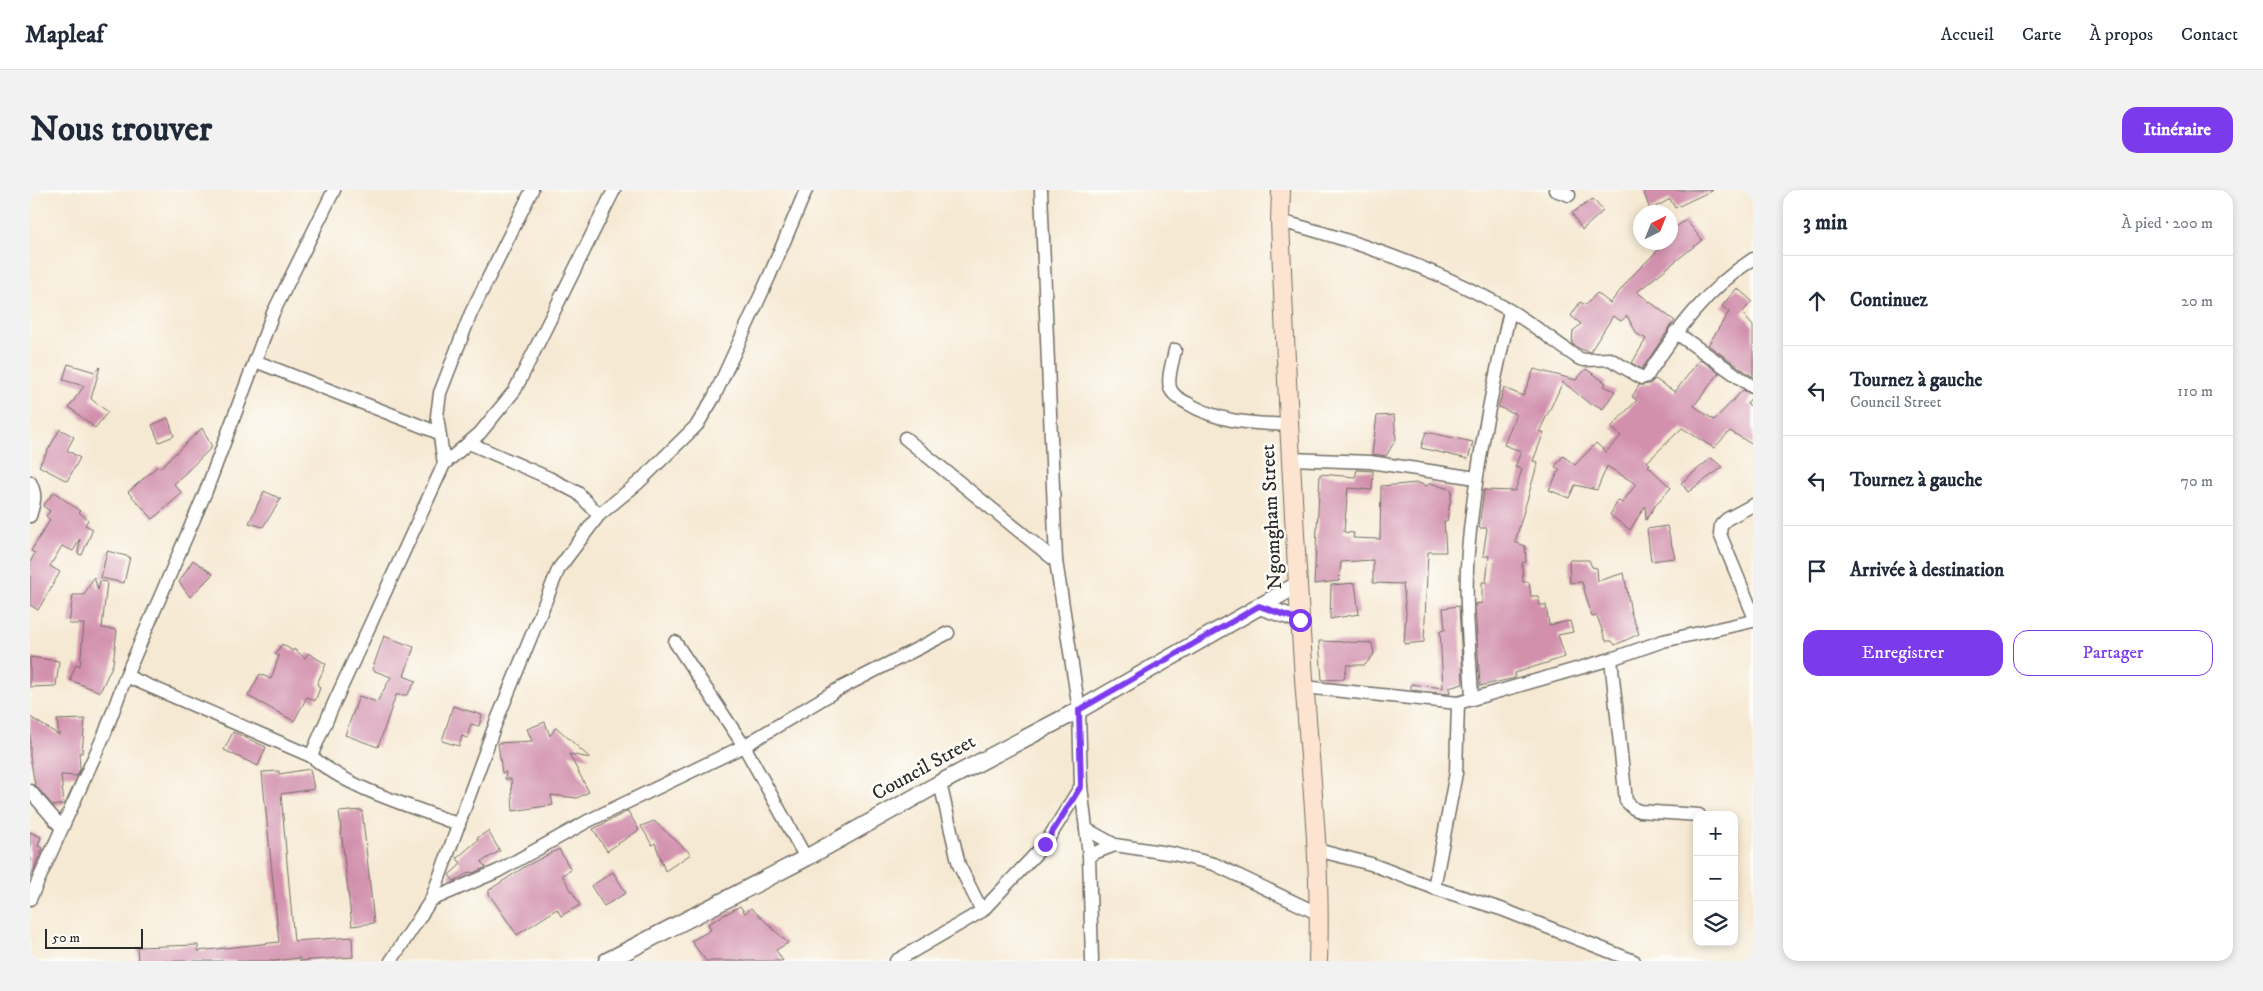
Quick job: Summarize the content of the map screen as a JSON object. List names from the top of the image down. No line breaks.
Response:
{"streets":{"main road":["Ngomgham Street"],"street":["Council Street"]},"crossings":[["Ngomgham Street","Council Street"]],"scale_bar":"50 m","north":"top right","page":{"header":"Mapleaf","nav":["Accueil","Carte","À propos","Contact"],"buttons":["Itinéraire",["Enregistrer","Partager"]],"title":"Nous trouver","heading":["3 min","À pied · 200 m"],"list":[["Continuez","20 m"],["Tournez à gauche","Council Street","110 m"],["Tournez à gauche","70 m"],"Arrivée à destination"],"map_buttons":["+","−"],"scale":"50 m"}}
